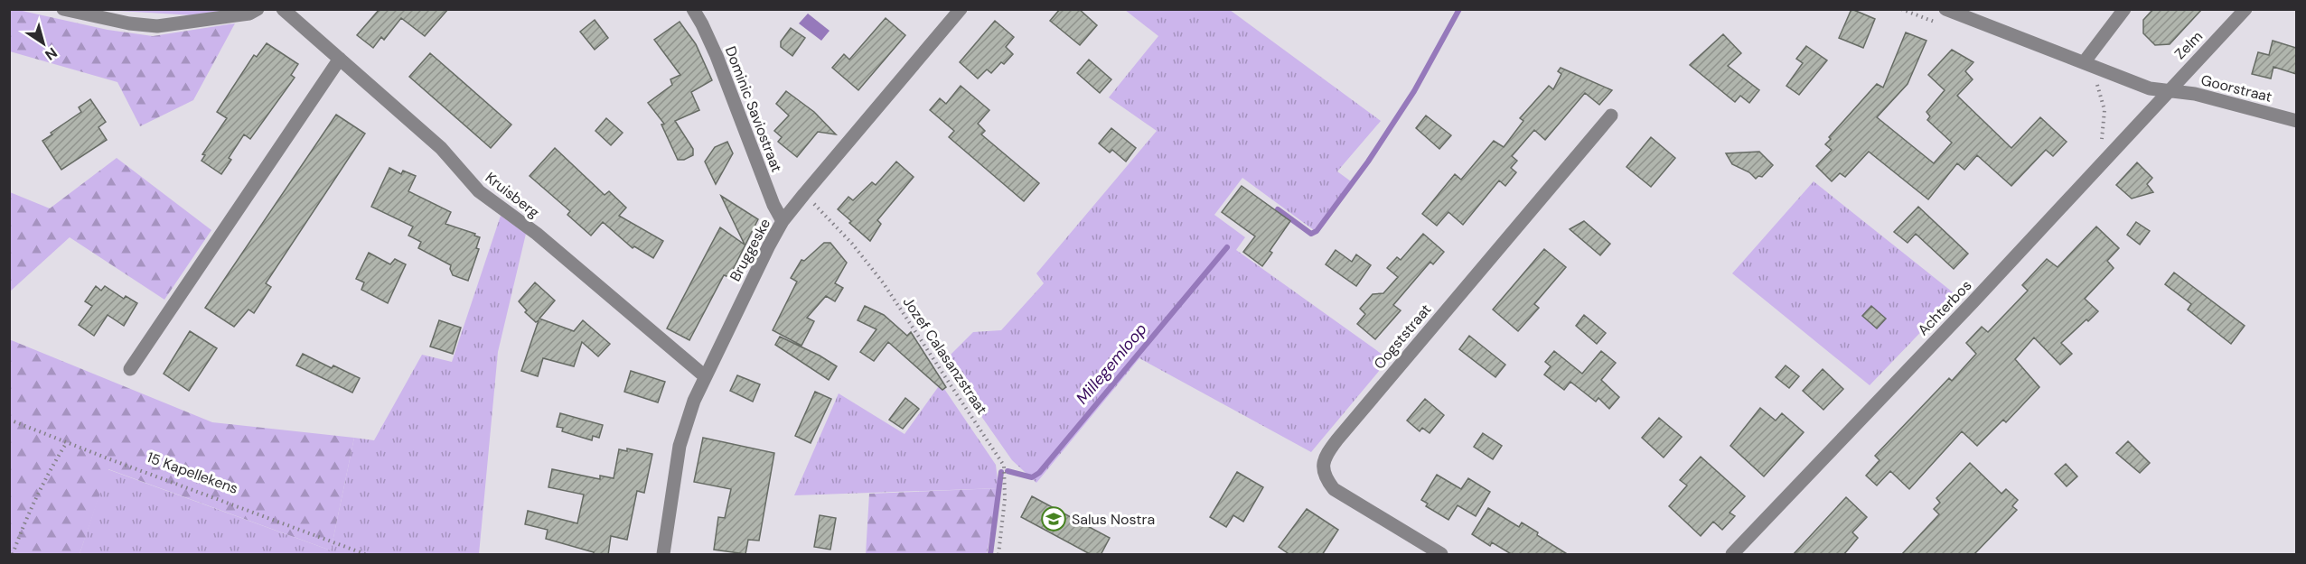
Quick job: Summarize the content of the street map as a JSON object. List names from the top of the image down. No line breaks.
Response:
{"streets":{"street":["Zelm","Goorstraat","Dominic Saviostraat","Kruisberg","Bruggeske","Achterbos","Oogststraat"],"path":["Jozef Calasanzstraat","15 Kapellekens"]},"crossings":[["Zelm","Goorstraat"],["Zelm","Achterbos"],["Goorstraat","Achterbos"],["Dominic Saviostraat","Bruggeske"],["Kruisberg","Bruggeske"],["Bruggeske","Jozef Calasanzstraat"]],"water":["Millegemloop"],"places":{"school or university":["Salus Nostra"]},"north":"bottom right"}
